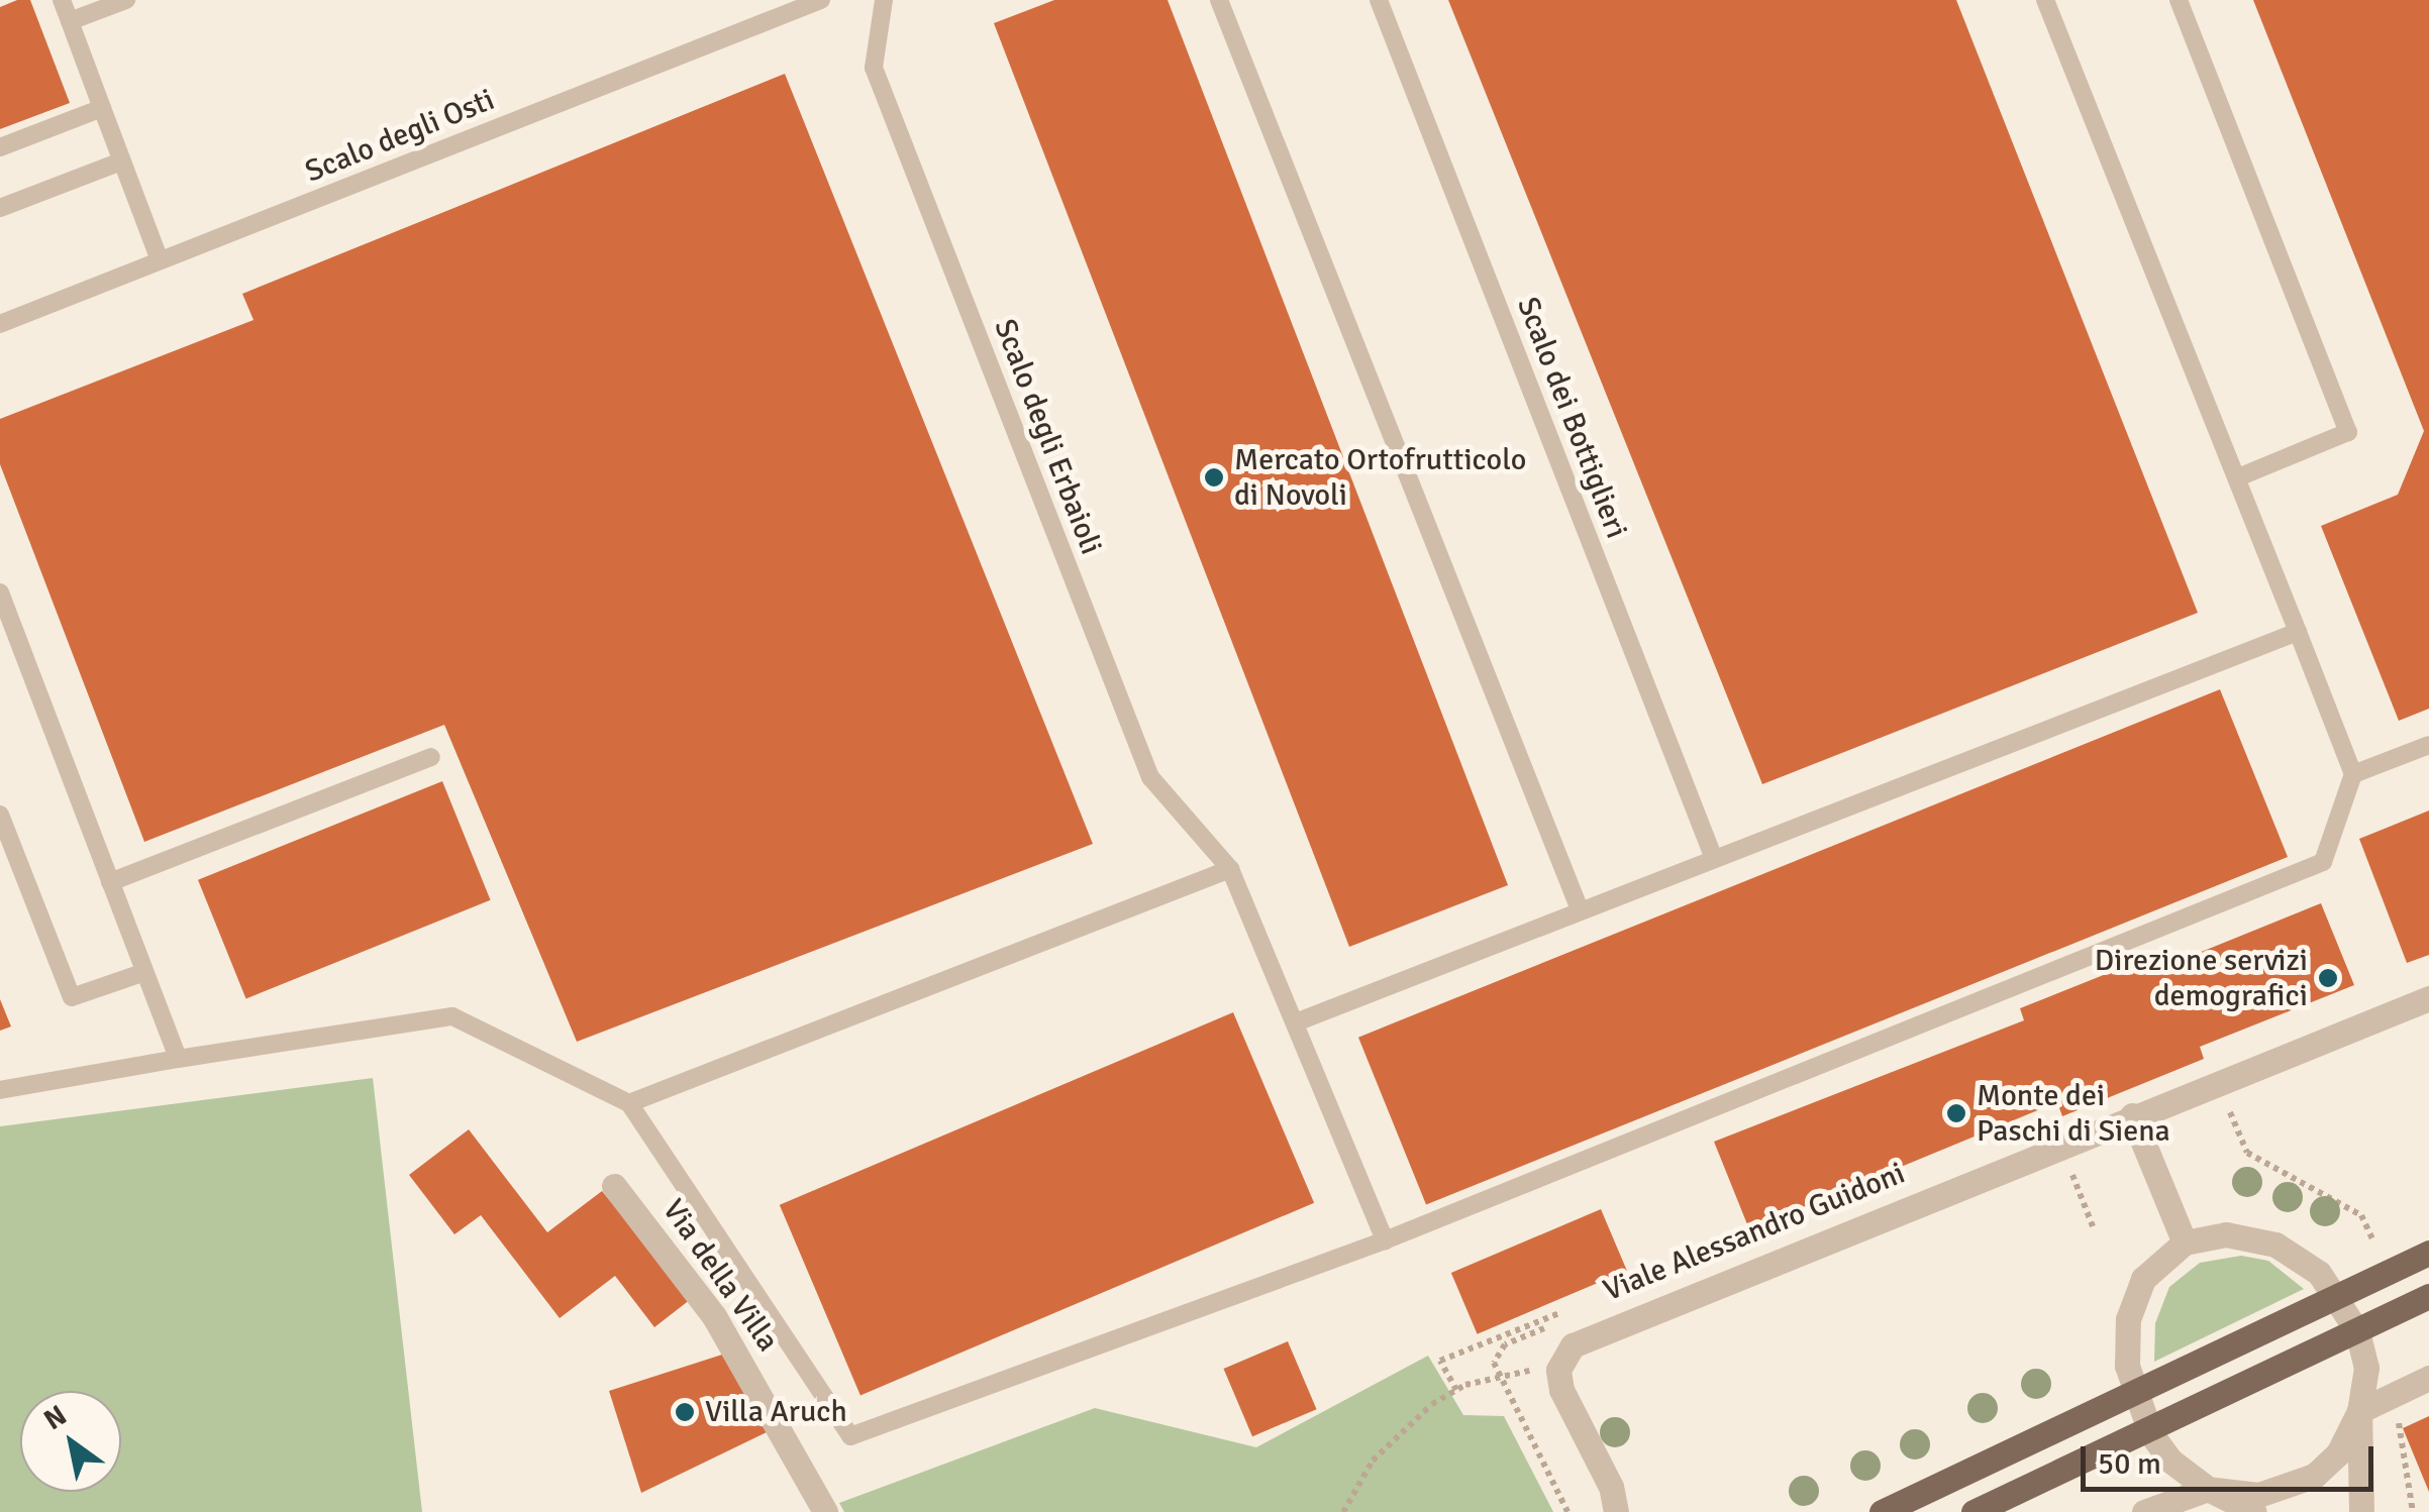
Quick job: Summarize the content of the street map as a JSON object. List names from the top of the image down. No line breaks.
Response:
{"streets":{"street":["Viale Alessandro Guidoni","Via della Villa"],"lane":["Scalo degli Osti","Scalo dei Bottiglieri","Scalo degli Erbaioli"]},"places":["Mercato Ortofrutticolo di Novoli","Direzione servizi demografici","Monte dei Paschi di Siena","Villa Aruch"],"scale_bar":"50 m","north":"top left"}
